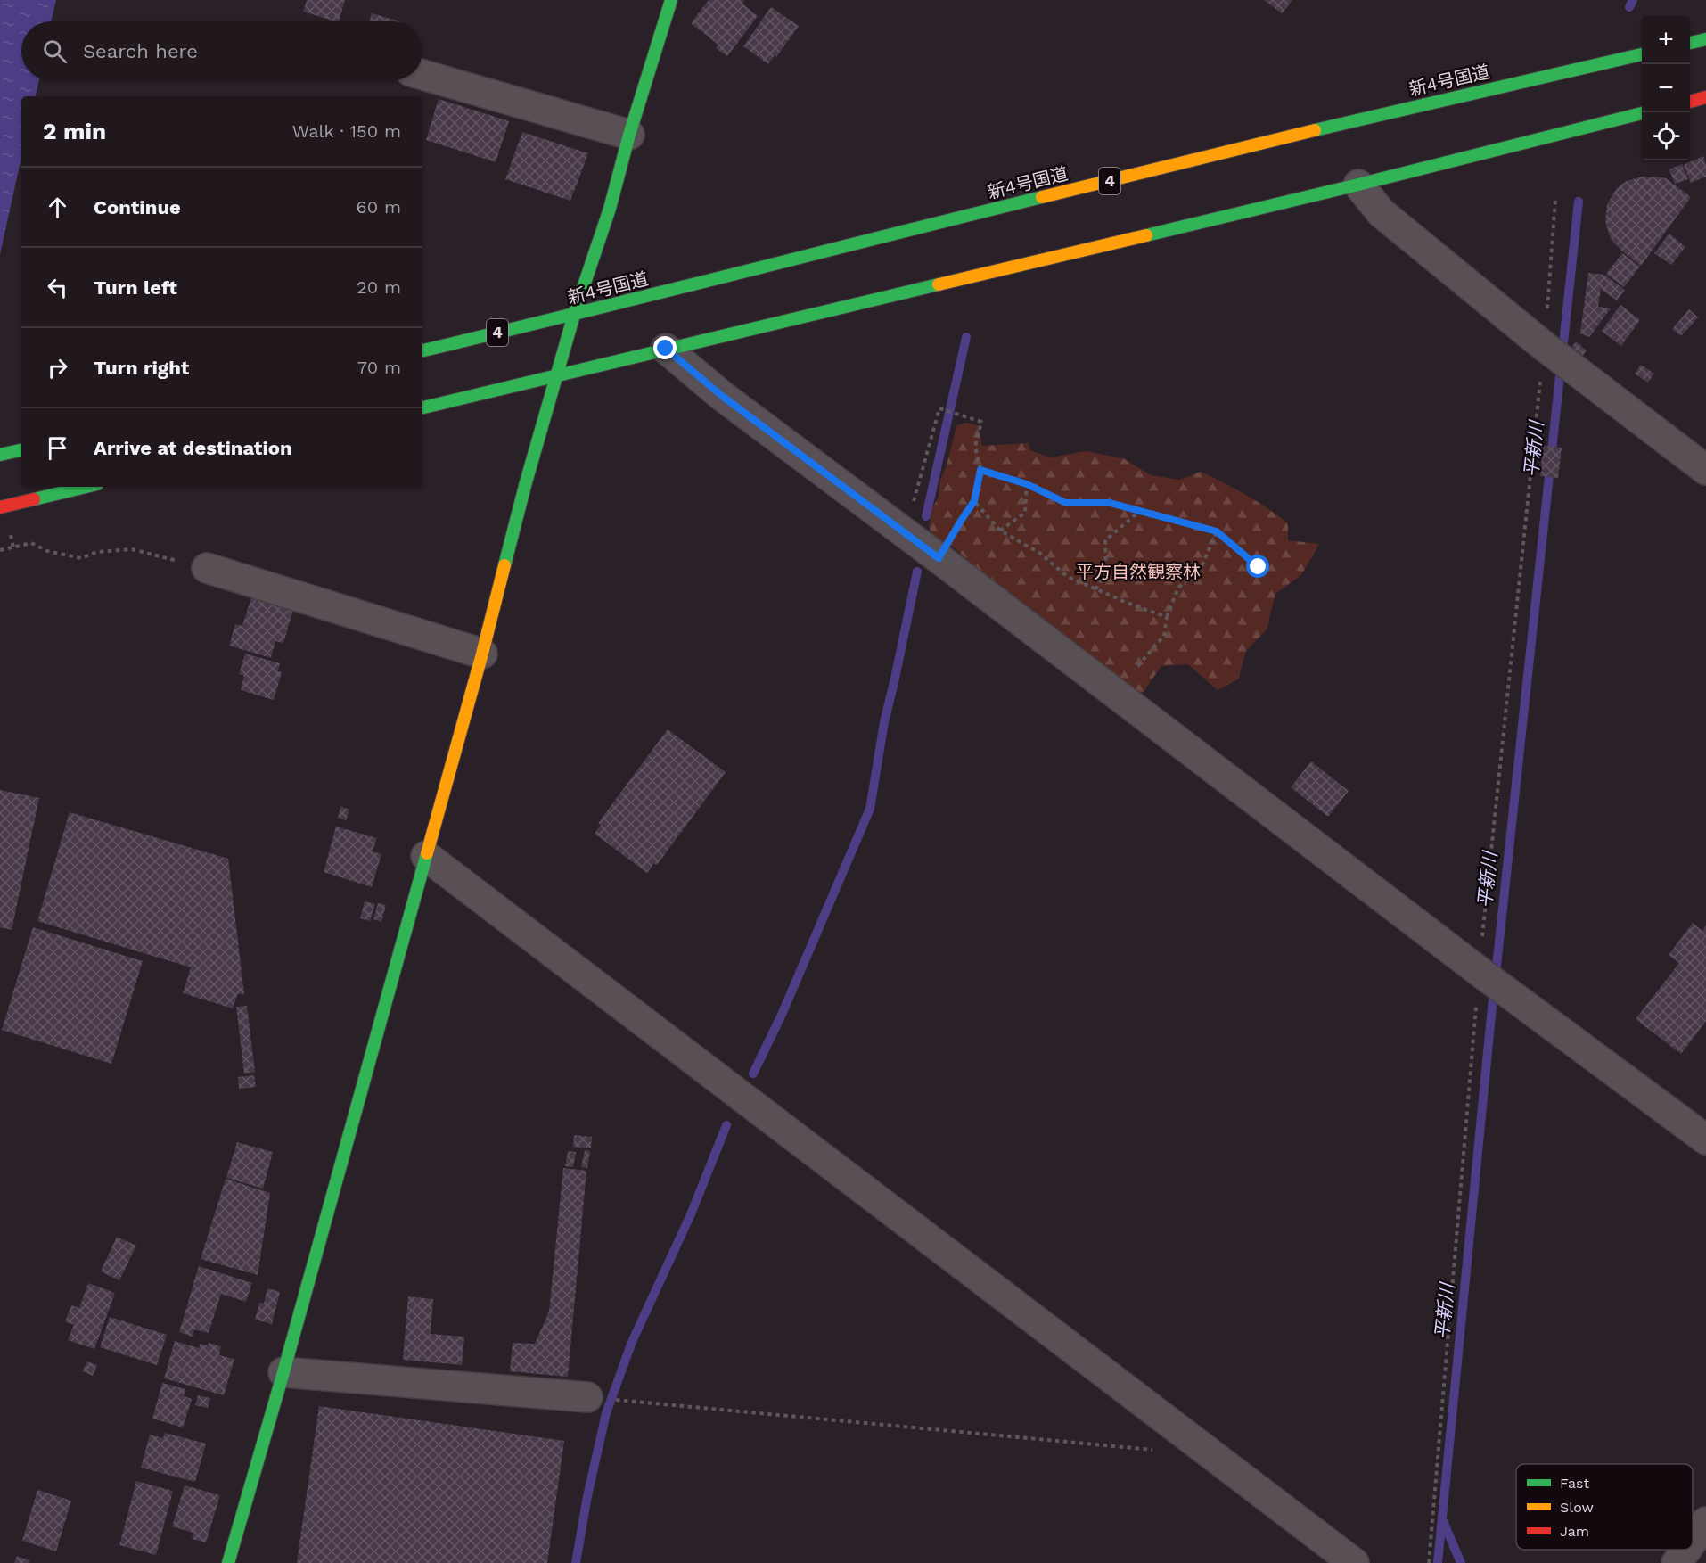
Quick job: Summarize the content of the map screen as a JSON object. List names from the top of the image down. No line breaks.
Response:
{"streets":{"main road":["新4号国道","4"]},"water":["平新川"],"parks":["平方自然観察林"],"legend":["Fast","Slow","Jam"],"page":{"map_buttons":["+","−"],"search":"Search here","heading":["2 min","Walk · 150 m"],"list":[["Continue","60 m"],["Turn left","20 m"],["Turn right","70 m"],"Arrive at destination"]}}
